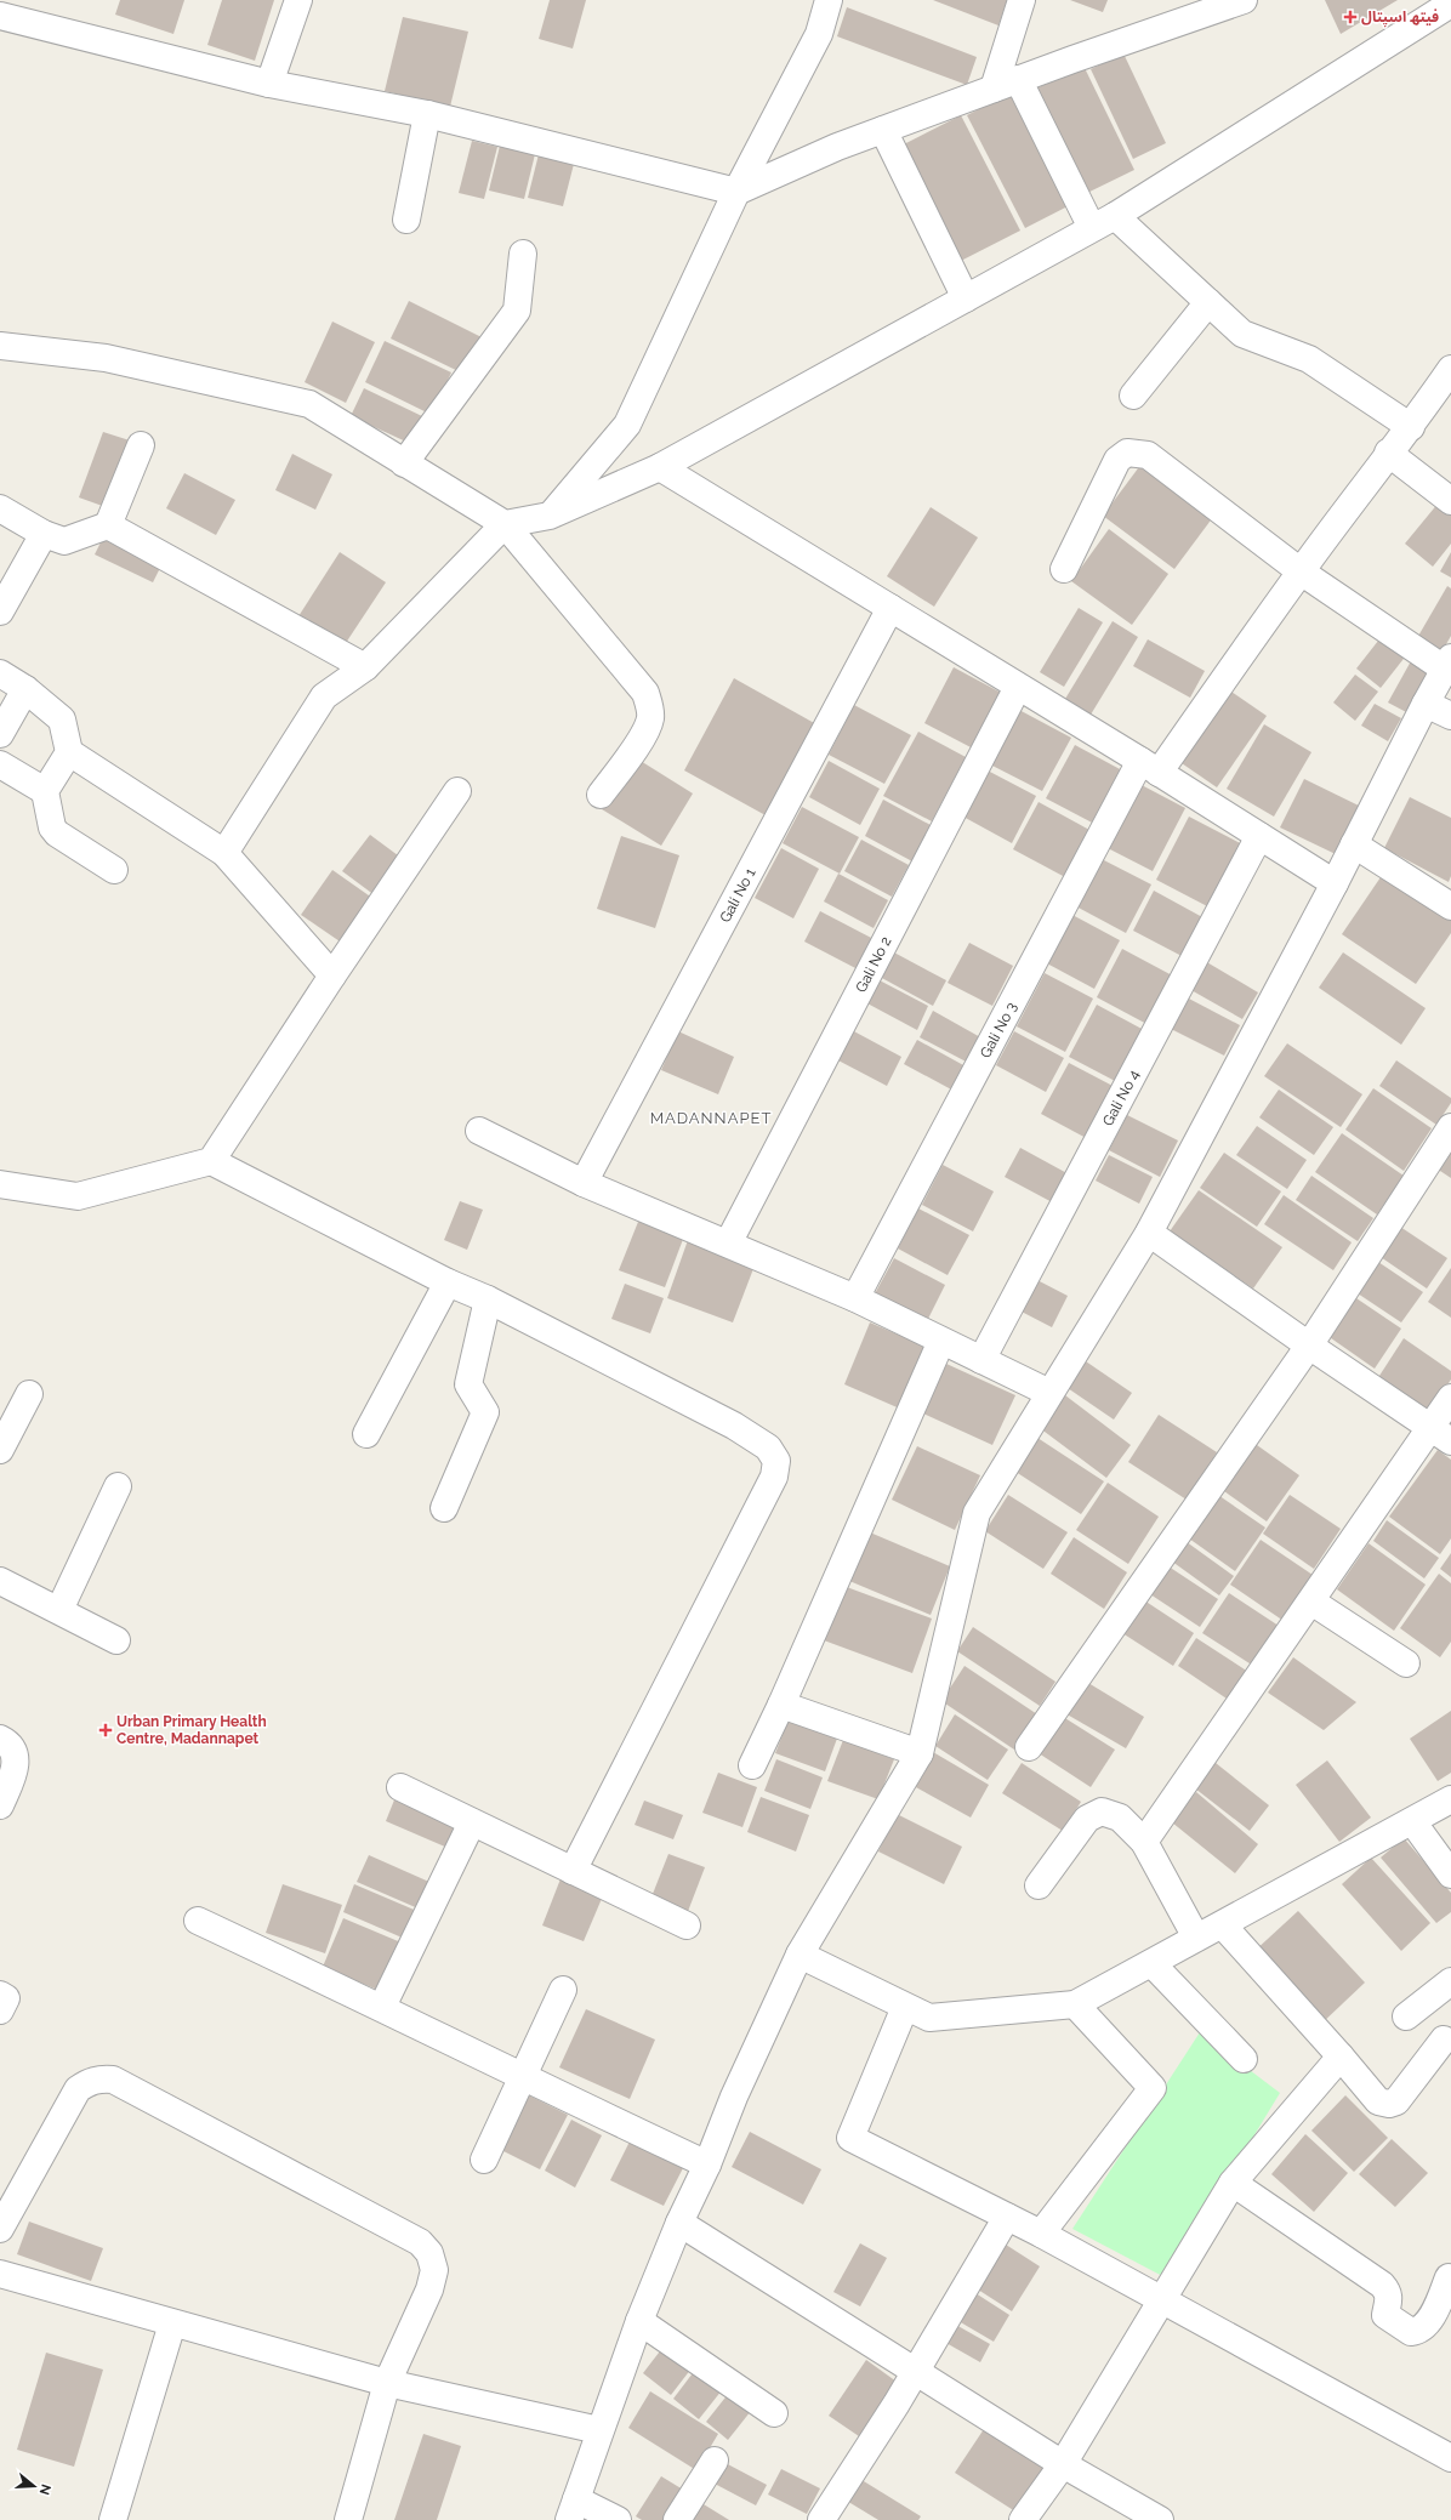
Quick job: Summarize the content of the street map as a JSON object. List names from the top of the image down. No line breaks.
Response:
{"streets":{"street":["Gali No 1","Gali No 2","Gali No 3","Gali No 4"]},"districts":["MADANNAPET"],"places":{"health":["فیتھ اسپتال","Urban Primary Health Centre, Madannapet"]},"north":"right"}
